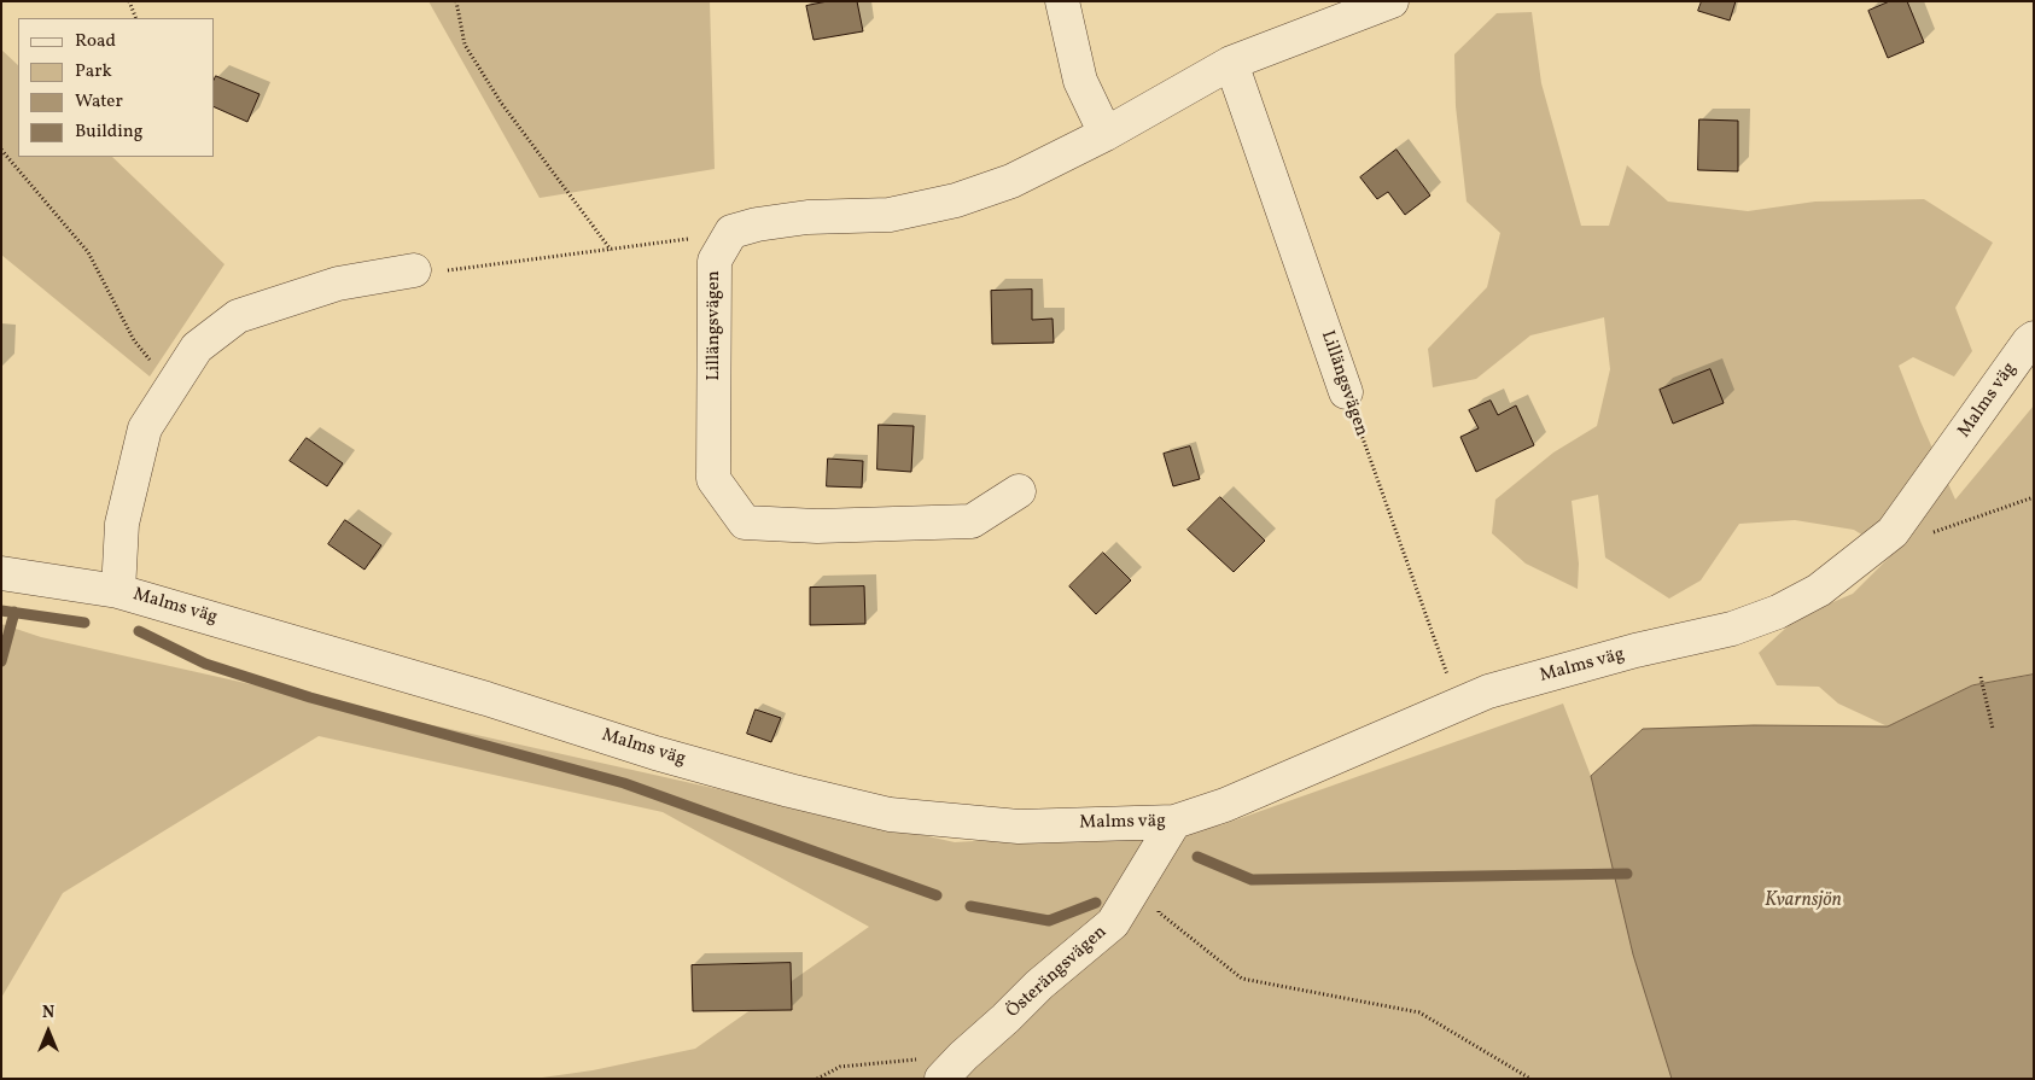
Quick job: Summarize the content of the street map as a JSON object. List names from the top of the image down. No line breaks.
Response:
{"streets":{"street":["Lillängsvägen","Malms väg","Österängsvägen"]},"crossings":[["Lillängsvägen","Malms väg"],["Malms väg","Österängsvägen"]],"water":["Kvarnsjön"],"legend":["Road","Park","Water","Building"],"north":"top"}
